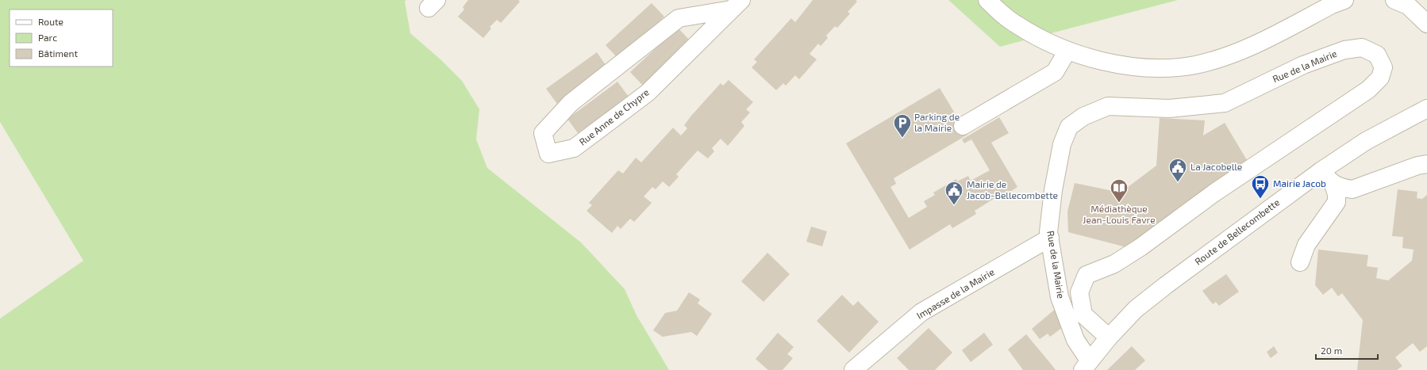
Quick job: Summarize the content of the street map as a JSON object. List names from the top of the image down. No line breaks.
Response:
{"streets":{"street":["Rue de la Mairie","Rue Anne de Chypre","Route de Bellecombette","Impasse de la Mairie"]},"crossings":[["Rue de la Mairie","Route de Bellecombette"],["Rue de la Mairie","Impasse de la Mairie"]],"places":{"parking":["Parking de la Mairie"],"public building":["La Jacobelle","Mairie de Jacob-Bellecombette"],"bus stop":["Mairie Jacob"],"library":["Médiathèque Jean-Louis Favre"]},"legend":["Route","Parc","Bâtiment"],"scale_bar":"20 m"}
